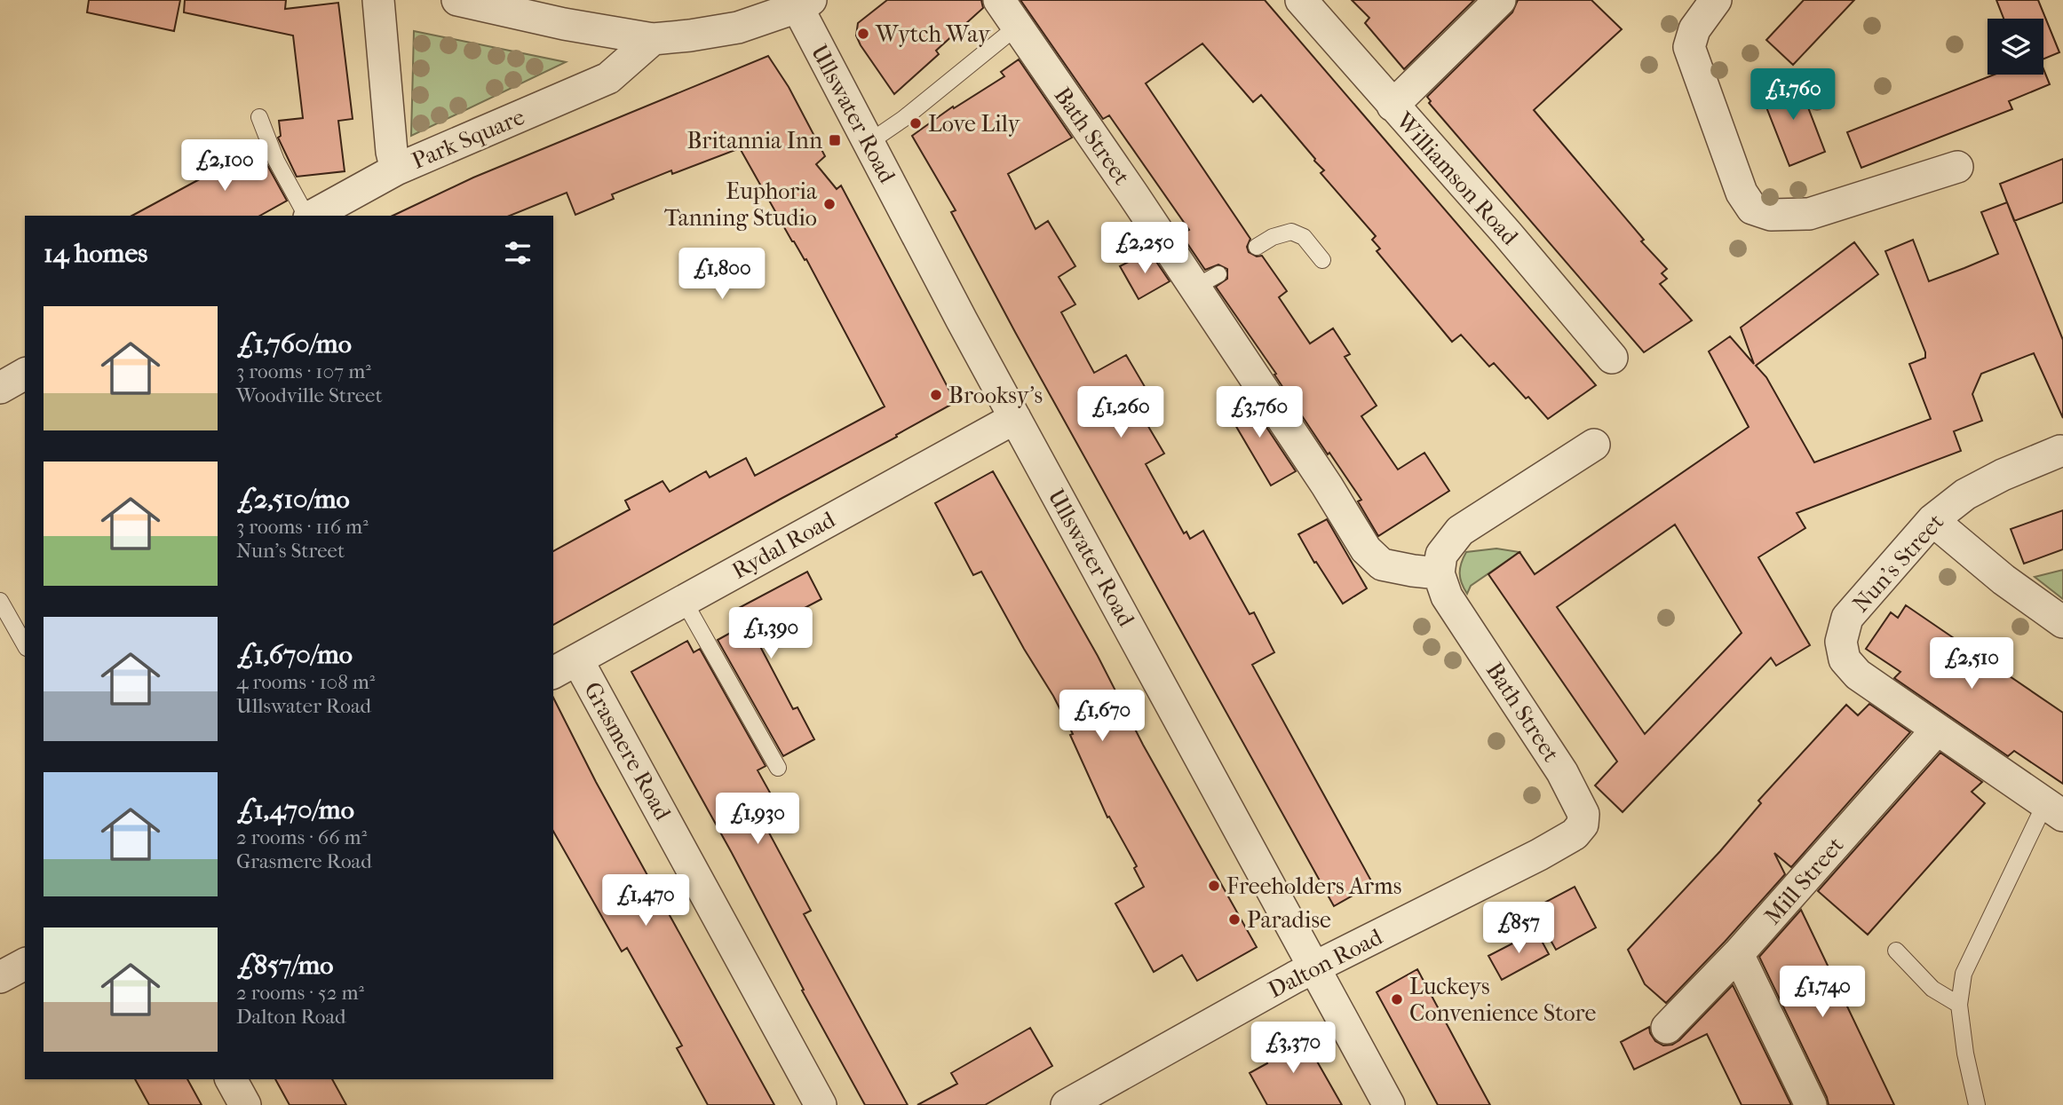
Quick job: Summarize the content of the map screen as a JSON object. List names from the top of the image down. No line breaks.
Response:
{"streets":{"street":["Ullswater Road","Bath Street","Park Square","Williamson Road","Rydal Road","Nun's Street","Grasmere Road","Mill Street","Dalton Road"]},"crossings":[["Ullswater Road","Rydal Road"],["Ullswater Road","Dalton Road"],["Bath Street","Dalton Road"],["Rydal Road","Grasmere Road"],["Nun's Street","Mill Street"]],"places":{"other":["Wytch Way","Love Lily","Euphoria Tanning Studio","Brooksy's","Freeholders Arms","Paradise","Luckeys Convenience Store"],"transit":["Britannia Inn"]},"page":{"price":["£1,760","£2,100","£2,250","£1,800","£1,260","£3,760","£1,390","£2,510","£1,670","£1,930","£1,470","£857","£1,740","£3,370"],"heading":"14 homes","list":[{"name":"£1,760/mo","note":"3 rooms · 107 m² · Woodville Street"},{"name":"£2,510/mo","note":"3 rooms · 116 m² · Nun's Street"},{"name":"£1,670/mo","note":"4 rooms · 108 m² · Ullswater Road"},{"name":"£1,470/mo","note":"2 rooms · 66 m² · Grasmere Road"},{"name":"£857/mo","note":"2 rooms · 52 m² · Dalton Road"}]}}
